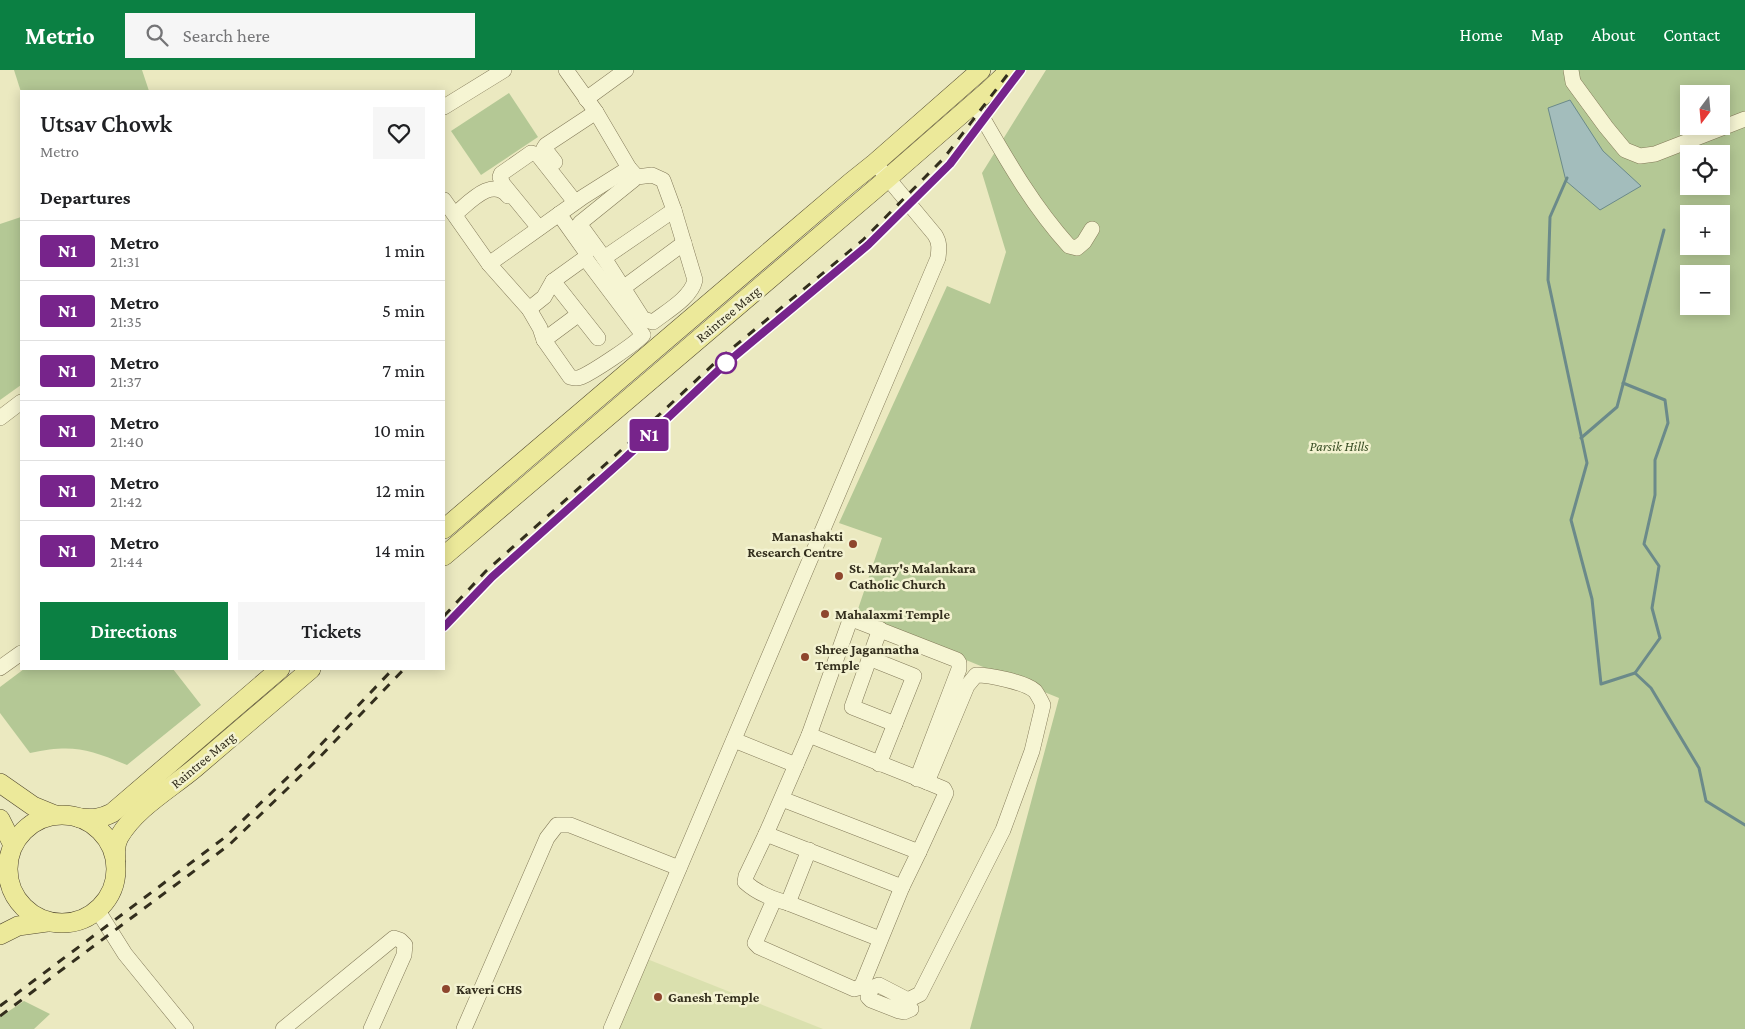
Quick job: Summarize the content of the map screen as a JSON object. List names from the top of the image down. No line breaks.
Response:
{"streets":{"main road":["Raintree Marg"]},"parks":["Parsik Hills"],"places":["Manashakti Research Centre","St. Mary's Malankara Catholic Church","Mahalaxmi Temple","Shree Jagannatha Temple","Kaveri CHS","Ganesh Temple"],"lines":["metro line N1"],"north":"bottom","page":{"header":"Metrio","search":"Search here","nav":["Home","Map","About","Contact"],"on_map":"N1","map_buttons":["+","−"],"heading":[["Utsav Chowk","Metro"],"Departures"],"list":[{"mark":"N1","name":"Metro","note":"21:31","value":"1 min"},{"mark":"N1","name":"Metro","note":"21:35","value":"5 min"},{"mark":"N1","name":"Metro","note":"21:37","value":"7 min"},{"mark":"N1","name":"Metro","note":"21:40","value":"10 min"},{"mark":"N1","name":"Metro","note":"21:42","value":"12 min"},{"mark":"N1","name":"Metro","note":"21:44","value":"14 min"}],"buttons":["Directions","Tickets"]}}
